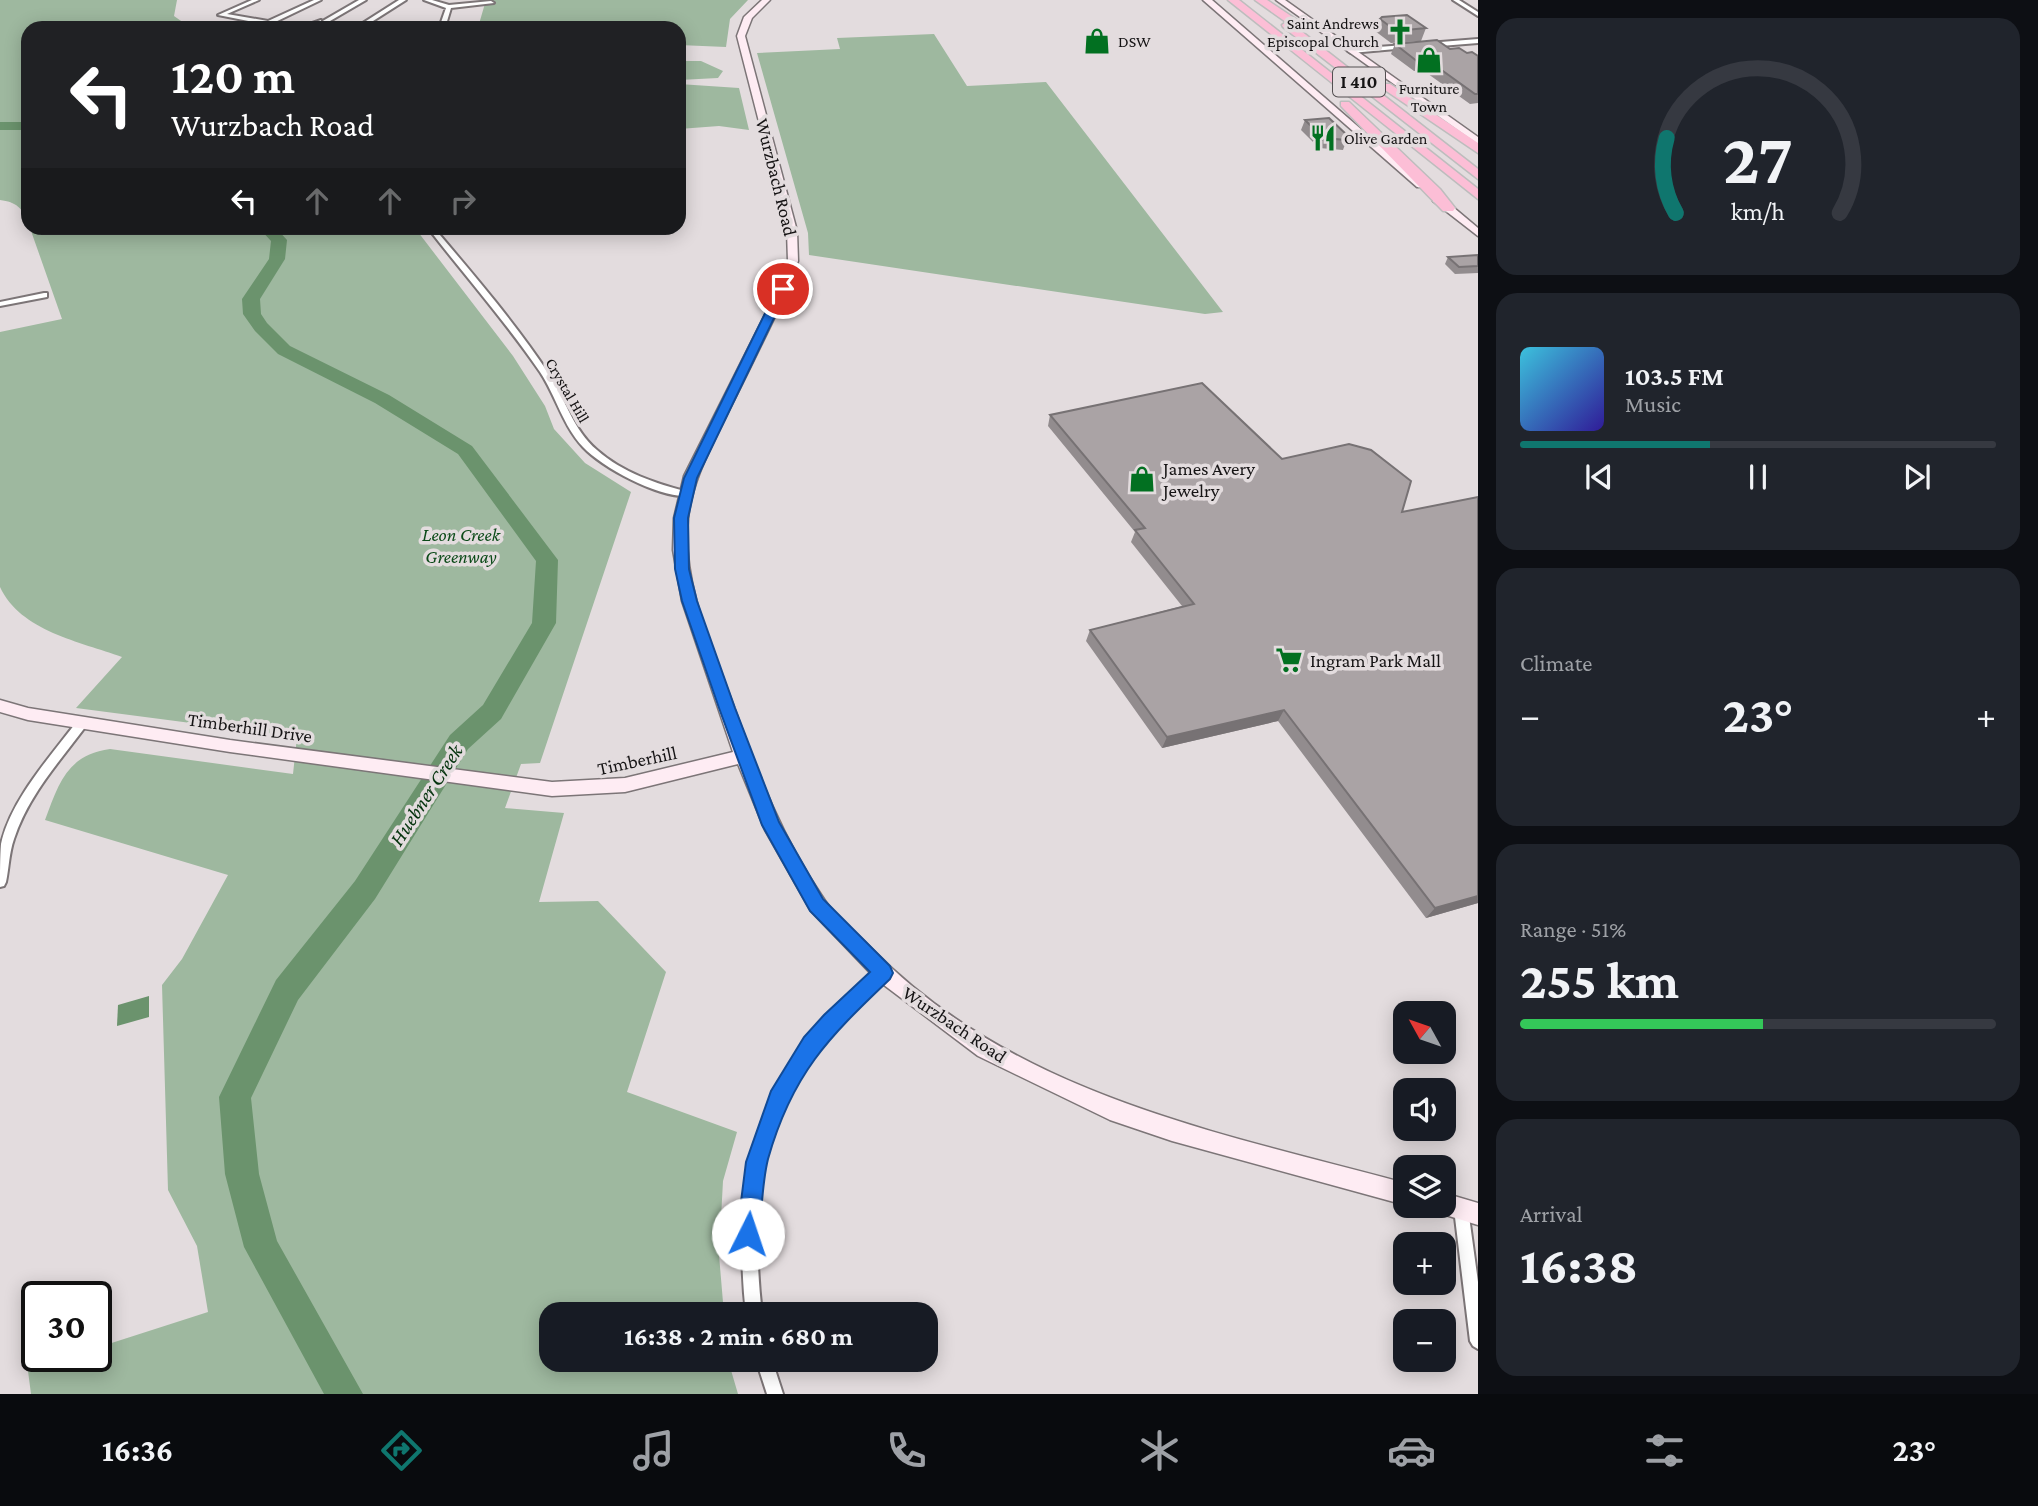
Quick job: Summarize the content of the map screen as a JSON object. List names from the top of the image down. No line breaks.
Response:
{"streets":{"highway":["I 410"],"main road":["Wurzbach Road","Timberhill Drive","Timberhill"],"street":["Crystal Hill"]},"crossings":[["Wurzbach Road","Crystal Hill"],["Wurzbach Road","Timberhill"],["Timberhill Drive","Timberhill"]],"water":["Huebner Creek"],"parks":["Leon Creek Greenway"],"places":{"church":["Saint Andrews Episcopal Church"],"shop":["DSW","Furniture Town","James Avery Jewelry"],"restaurant":["Olive Garden"],"supermarket":["Ingram Park Mall"]},"north":"top left","page":{"turn":["120 m","Wurzbach Road"],"song":["103.5 FM","Music"],"tile":["Climate",["Range · 51%","255 km"],["Arrival","16:38"]],"heat":["−","23°","+"],"map_buttons":["+","−"],"limit":"30","trip":"16:38 · 2 min · 680 m","tabs":["16:36","23°"],"gauge":["27","km/h"]}}
